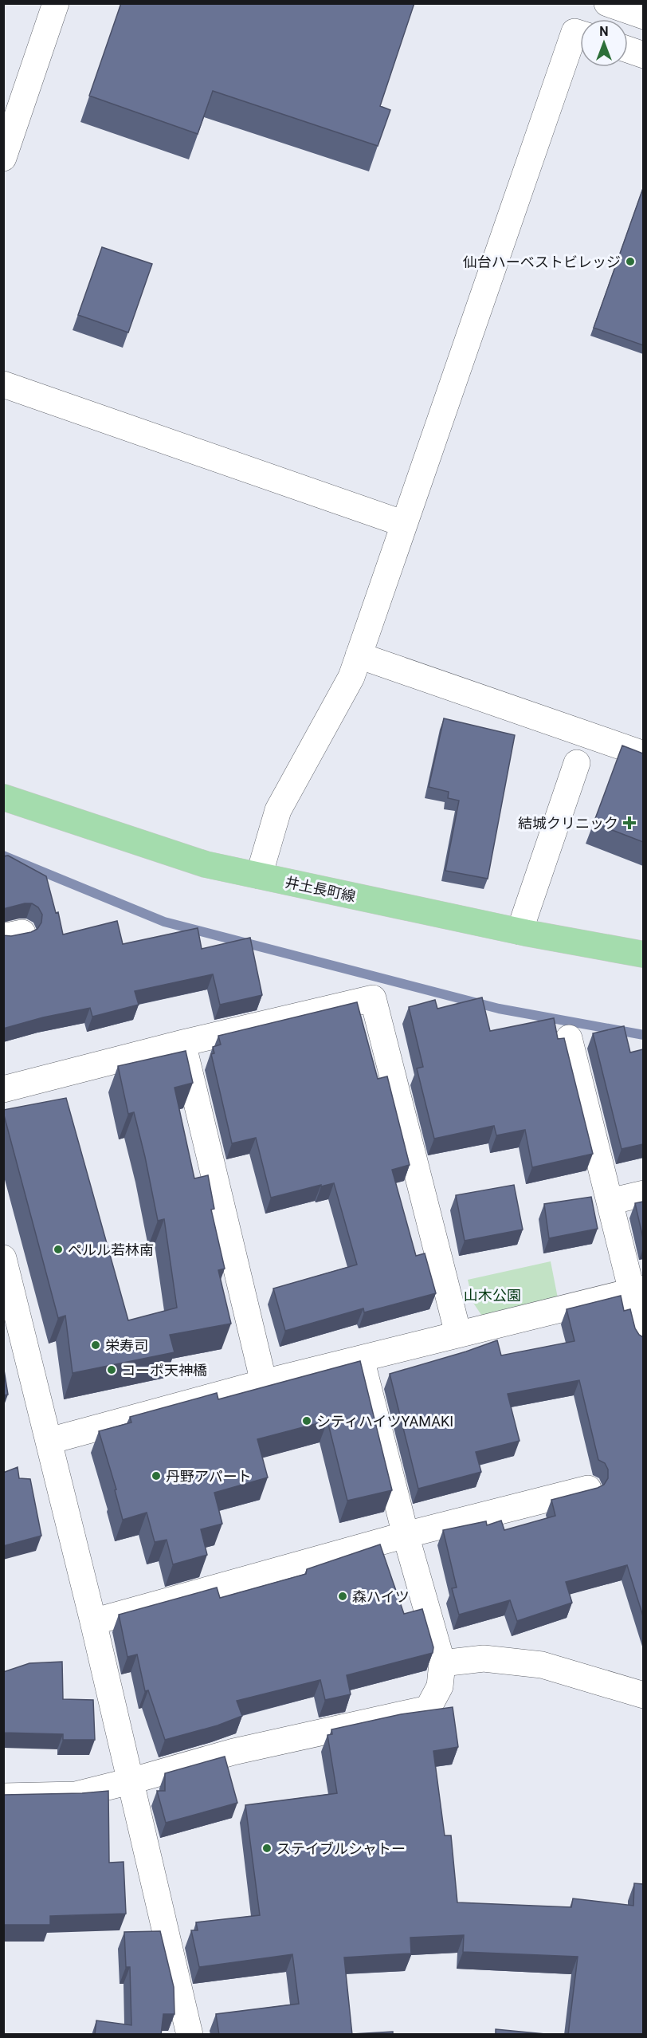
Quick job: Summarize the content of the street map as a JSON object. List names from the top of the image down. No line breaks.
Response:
{"streets":{"main road":["井土長町線"]},"parks":["山木公園"],"places":{"other":["仙台ハーベストビレッジ","ペルル若林南","栄寿司","コーポ天神橋","シティハイツYAMAKI","丹野アパート","森ハイツ","ステイブルシャトー"],"health":["結城クリニック"]},"north":"top"}
